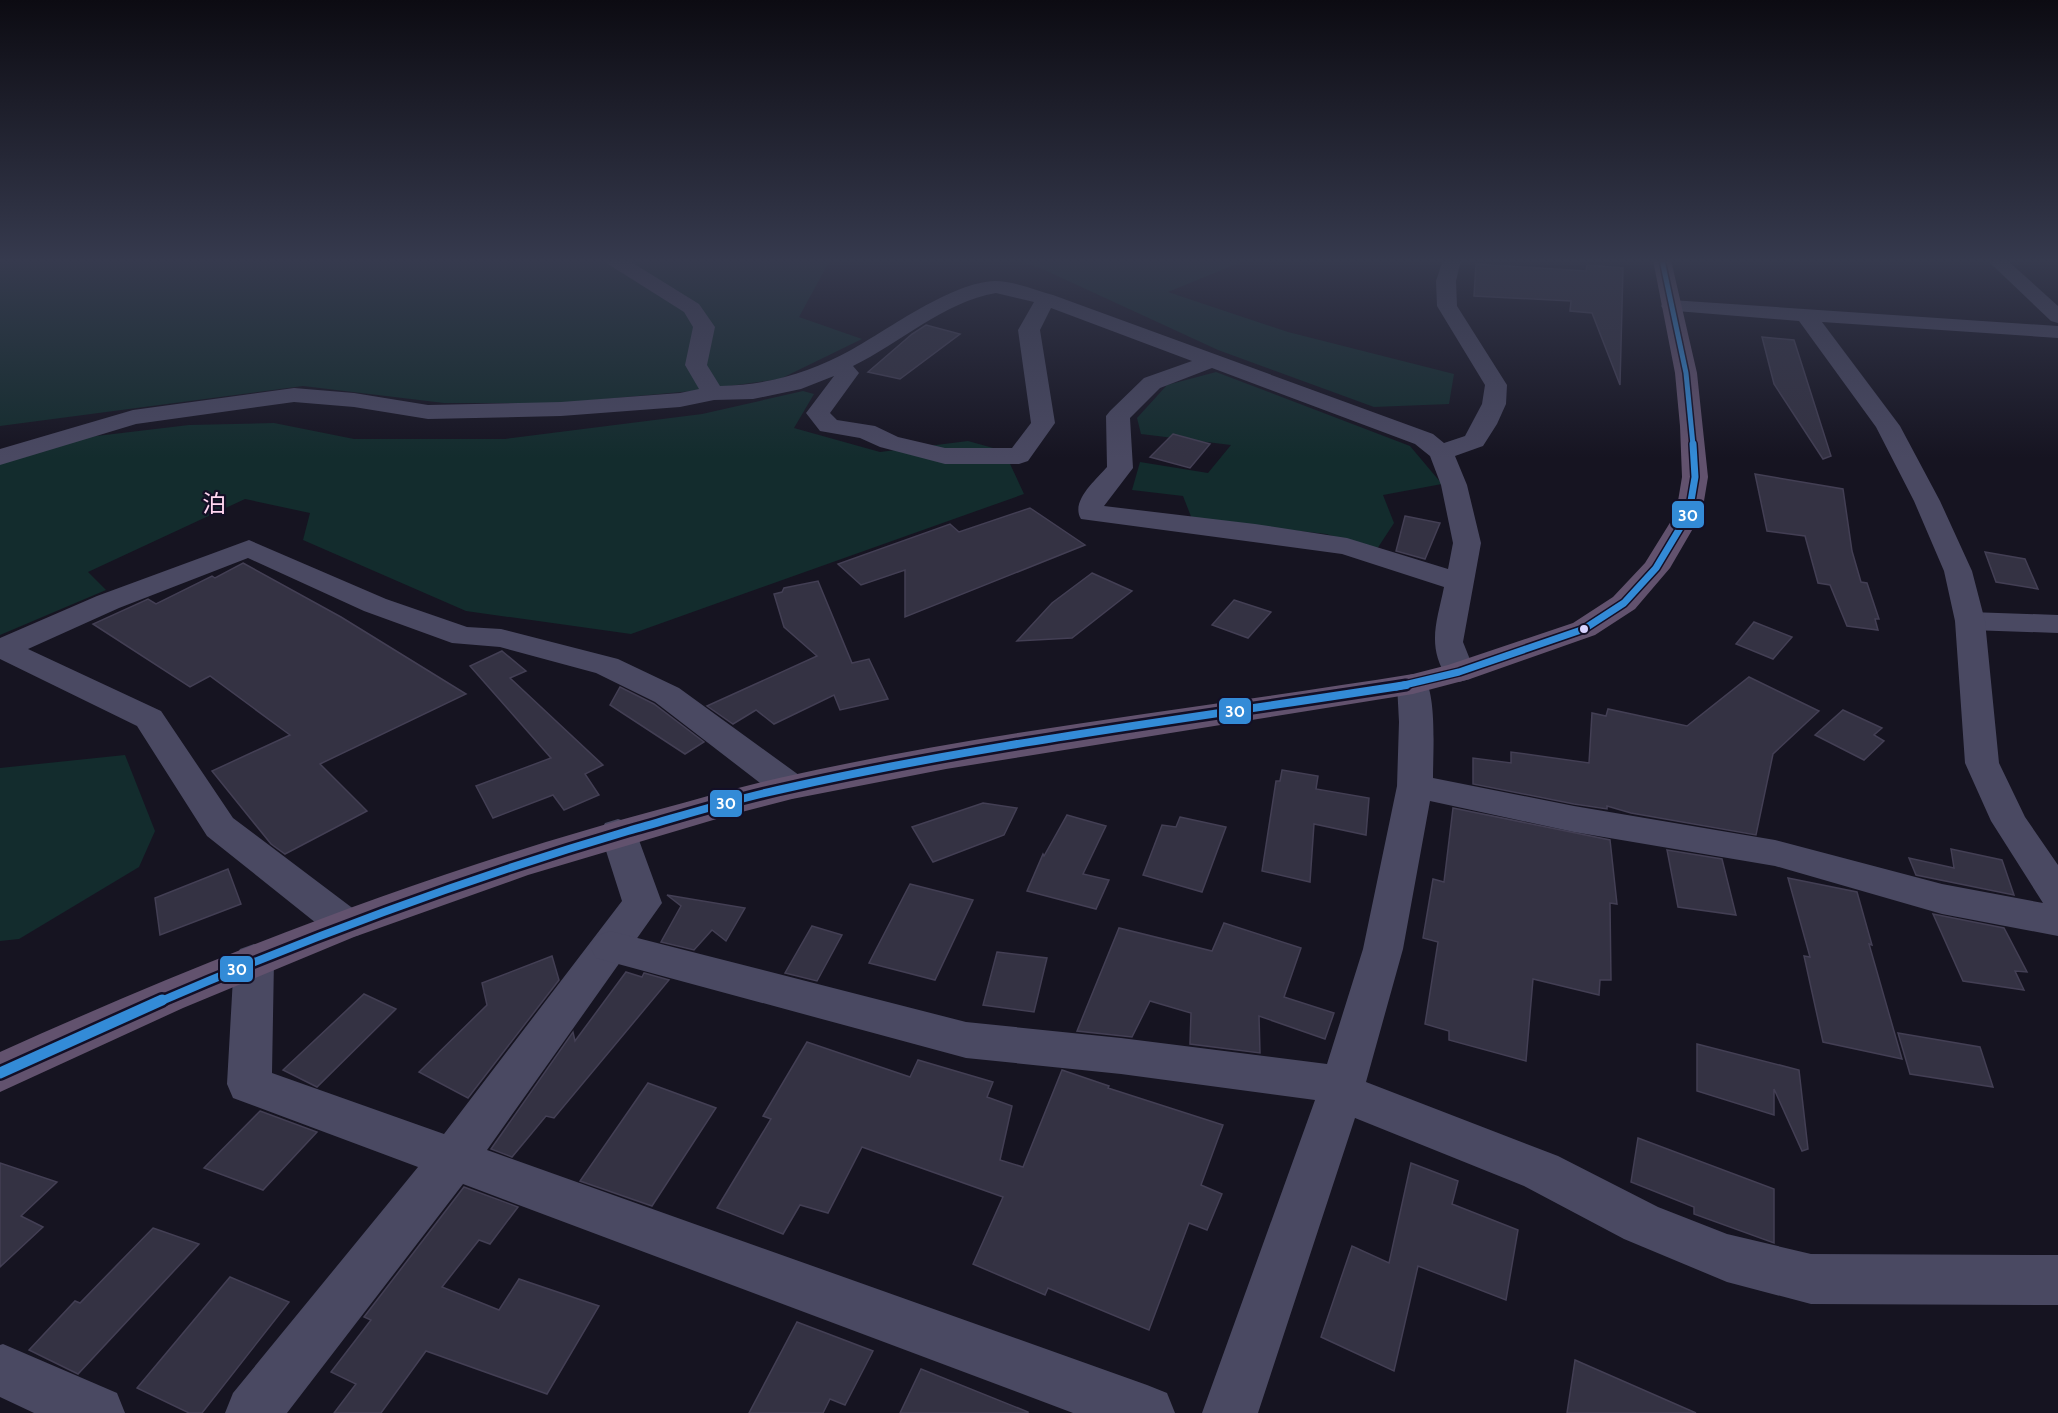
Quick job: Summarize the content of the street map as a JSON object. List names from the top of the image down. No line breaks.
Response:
{"districts":["泊"],"lines":["transit line 30"]}
